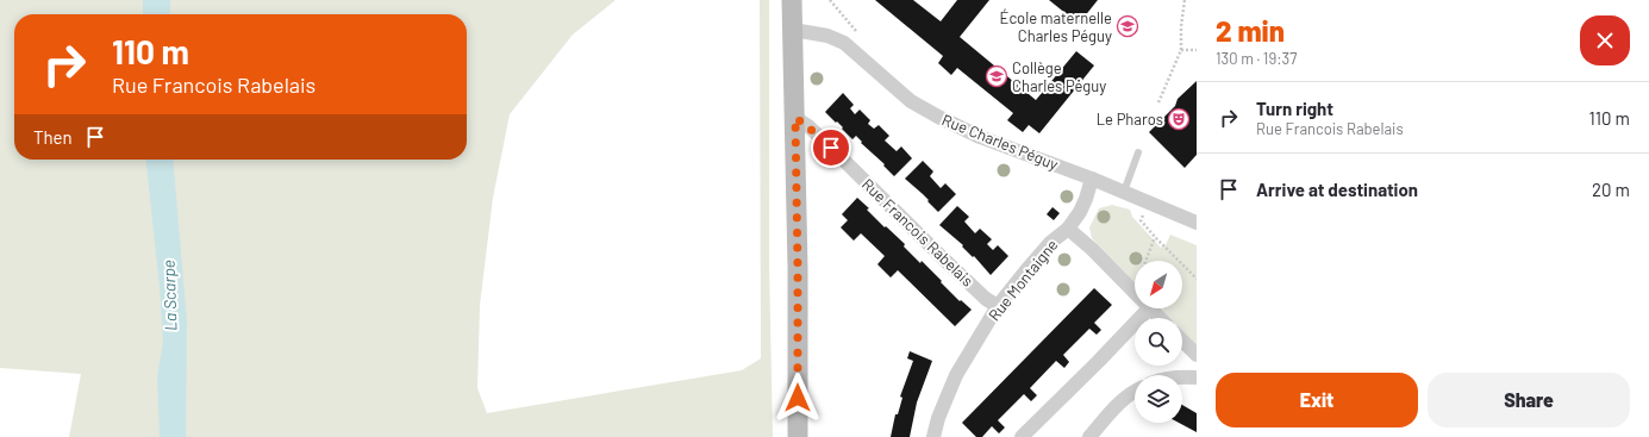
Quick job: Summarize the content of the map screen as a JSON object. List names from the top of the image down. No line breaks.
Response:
{"streets":{"street":["Rue Charles Péguy","Rue Francois Rabelais","Rue Montaigne"]},"crossings":[["Rue Charles Péguy","Rue Montaigne"],["Rue Francois Rabelais","Rue Montaigne"]],"water":["La Scarpe"],"places":{"school or university":["École maternelle Charles Péguy","Collège Charles Péguy"],"theatre":["Le Pharos"]},"north":"bottom left","page":{"heading":["2 min","130 m · 19:37"],"turn":["110 m","Rue Francois Rabelais"],"list":[{"name":"Turn right","note":"Rue Francois Rabelais","value":"110 m"},{"name":"Arrive at destination","value":"20 m"}],"then":"Then","buttons":["Exit","Share"]}}
